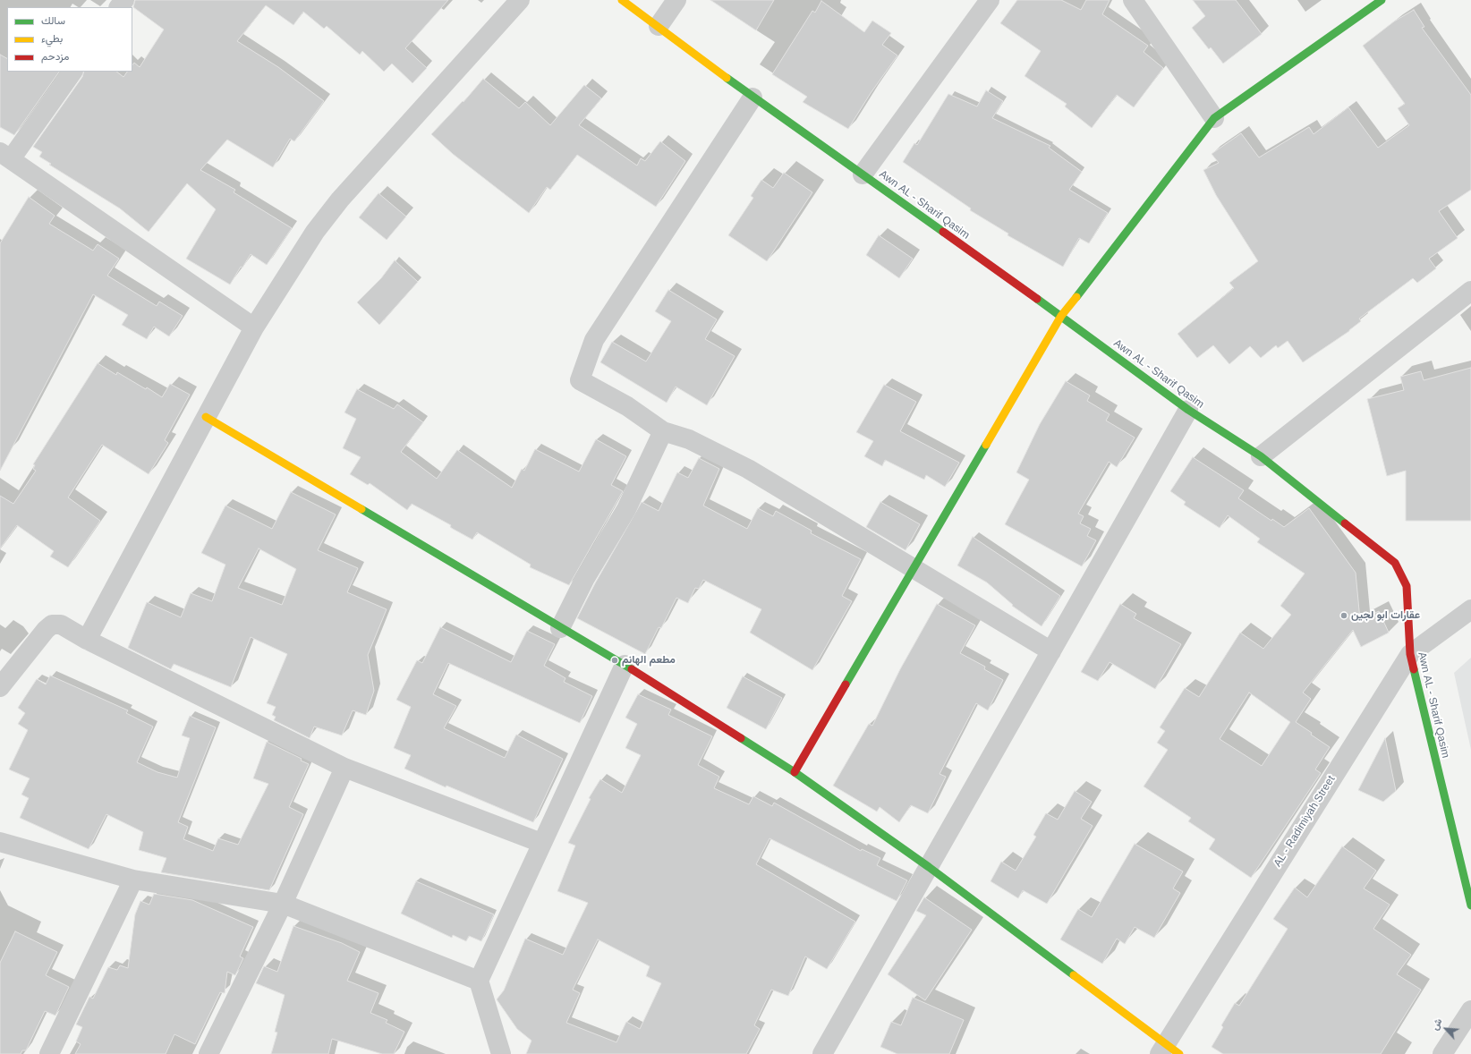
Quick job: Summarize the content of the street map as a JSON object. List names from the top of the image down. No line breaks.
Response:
{"streets":{"street":["Awn AL - Sharif Qasim","AL - Radimiyah Street"]},"crossings":[["Awn AL - Sharif Qasim","AL - Radimiyah Street"]],"places":["عقارات ابو لجين","مطعم الهانم"],"legend":["سالك","بطيء","مزدحم"],"north":"top left"}
